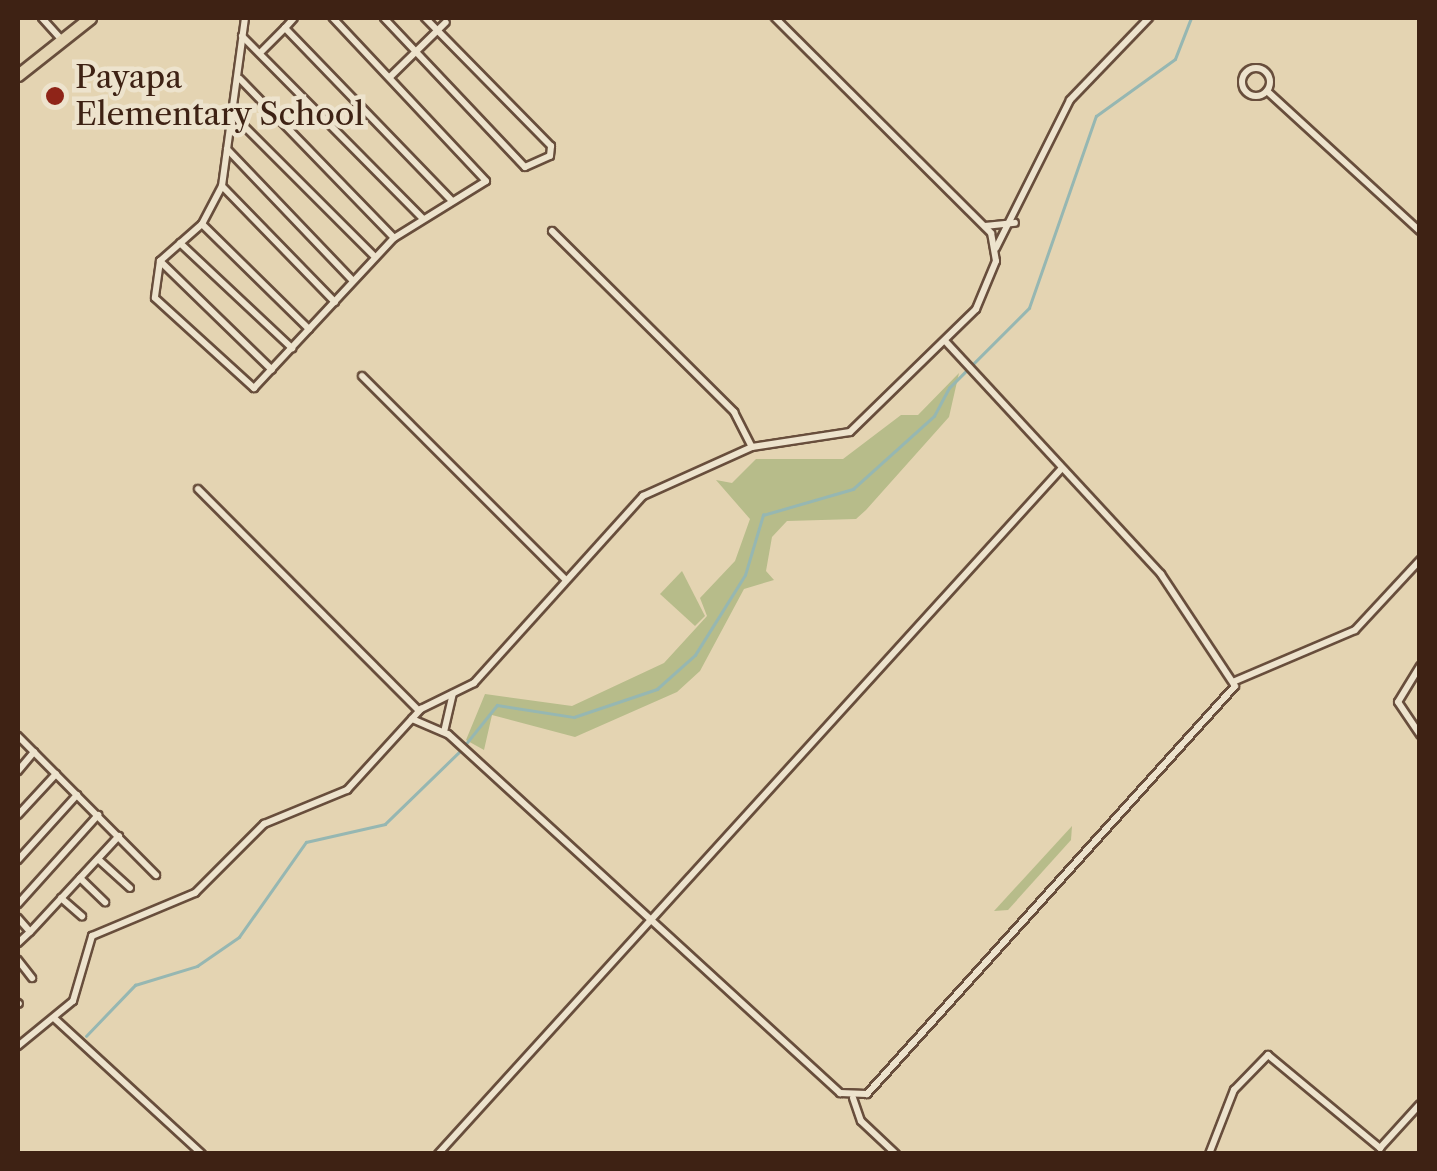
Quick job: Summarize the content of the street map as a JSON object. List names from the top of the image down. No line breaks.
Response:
{"places":["Payapa Elementary School"]}
